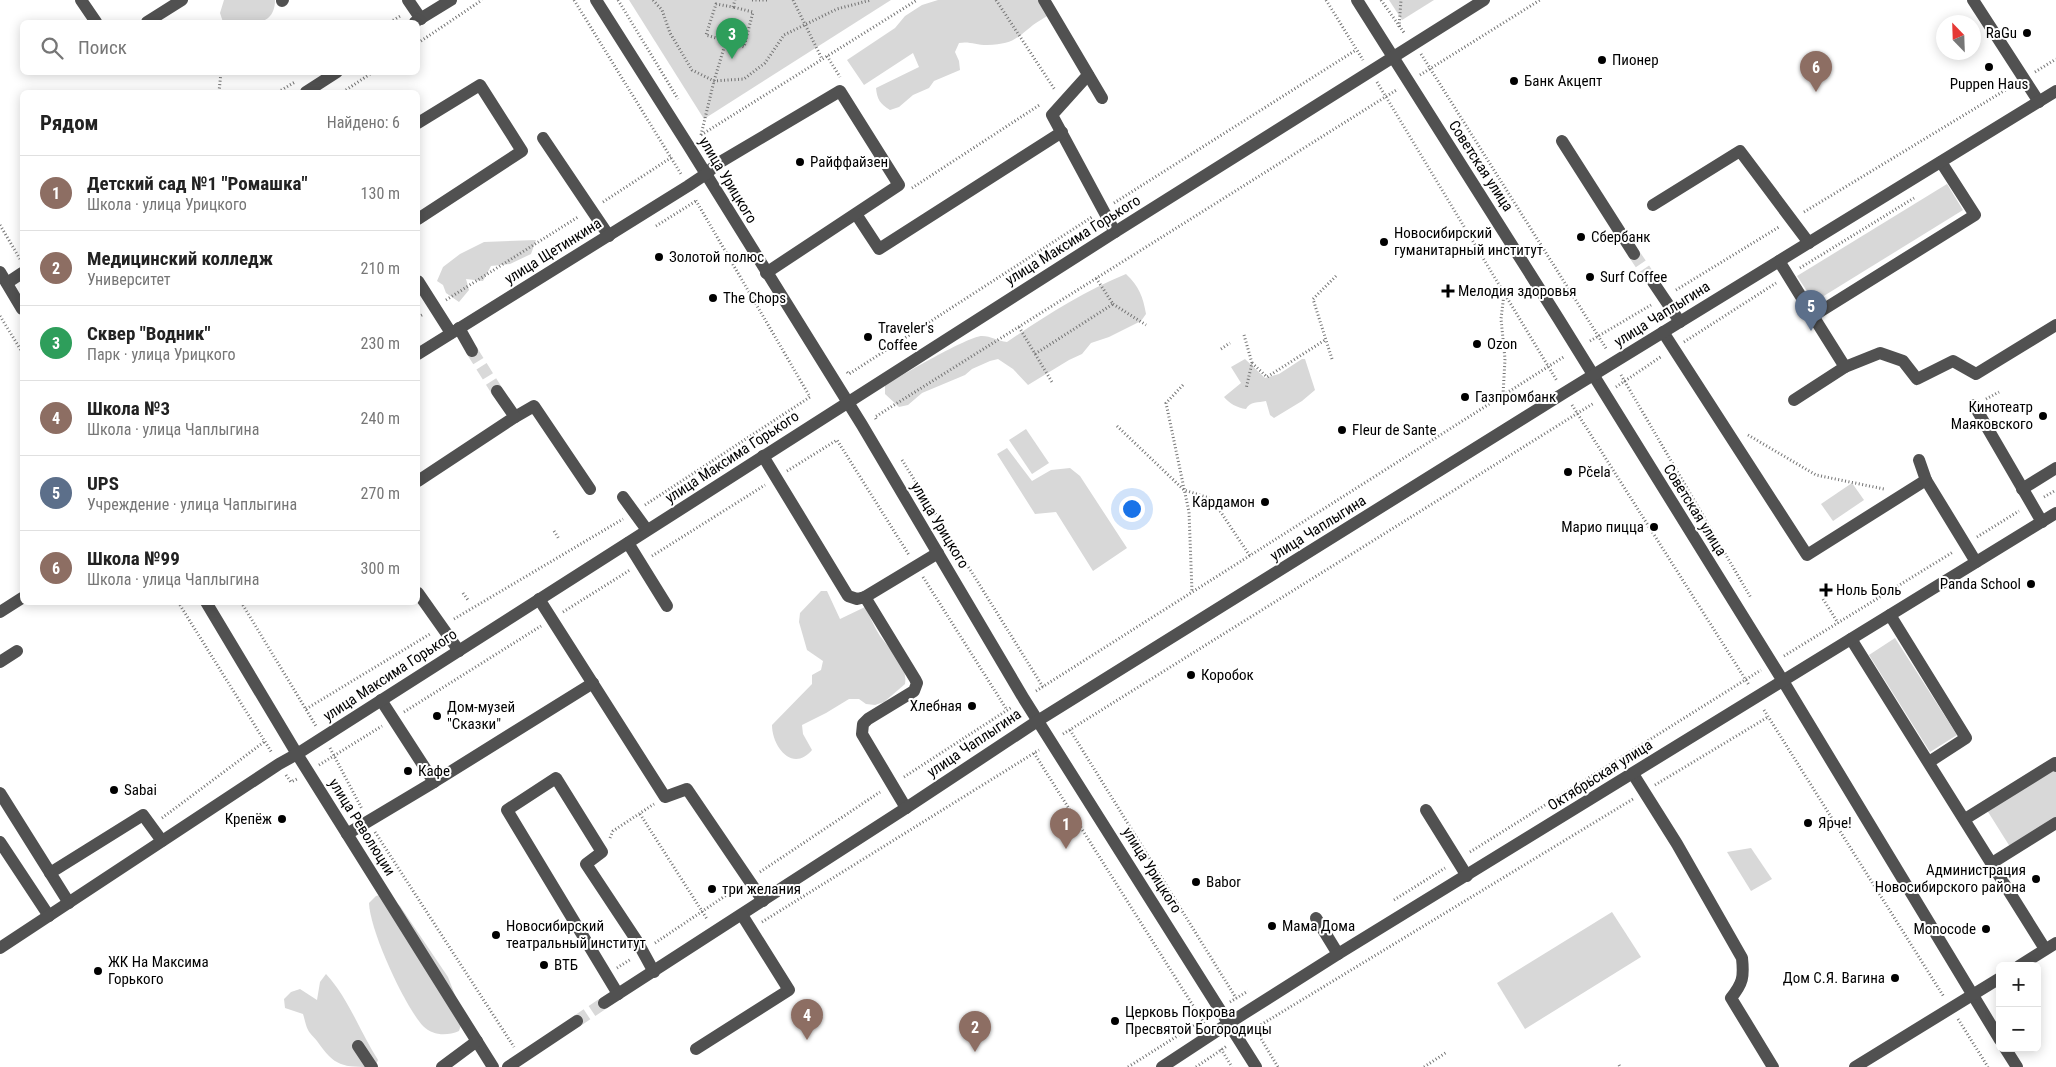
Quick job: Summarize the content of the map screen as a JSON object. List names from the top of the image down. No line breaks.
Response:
{"streets":{"street":["Советская улица","улица Урицкого","улица Максима Горького","улица Щетинкина","улица Чаплыгина","Октябрьская улица","улица Революции"]},"crossings":[["Советская улица","улица Максима Горького"],["Советская улица","улица Чаплыгина"],["Советская улица","Октябрьская улица"],["улица Урицкого","улица Максима Горького"],["улица Урицкого","улица Щетинкина"],["улица Урицкого","улица Чаплыгина"],["улица Урицкого","Октябрьская улица"],["улица Максима Горького","улица Революции"]],"places":{"other":["RaGu","Пионер","Puppen Haus","Банк Акцепт","Райффайзен","Сбербанк","Новосибирский гуманитарный институт","Золотой полюс","Surf Coffee","The Chops","Traveler's Coffee","Ozon","Газпромбанк","Кинотеатр Маяковского","Fleur de Sante","Pčela","Кардамон","Марио пицца","Panda School","Коробок","Хлебная","Дом-музей \"Сказки\"","Кафе","Sabai","Крепёж","Ярче!","Администрация Новосибирского района","Babor","три желания","Мама Дома","Monocode","Новосибирский театральный институт","ВТБ","ЖК На Максима Горького","Дом С.Я. Вагина","Церковь Покрова Пресвятой Богородицы"],"health":["Мелодия здоровья","Ноль Боль"]},"north":"top left","page":{"pins":["3","6","5","1","4","2"],"search":"Поиск","heading":["Рядом","Найдено: 6"],"list":[{"mark":"1","name":"Детский сад №1 \"Ромашка\"","note":"Школа · улица Урицкого","value":"130 m"},{"mark":"2","name":"Медицинский колледж","note":"Университет","value":"210 m"},{"mark":"3","name":"Сквер \"Водник\"","note":"Парк · улица Урицкого","value":"230 m"},{"mark":"4","name":"Школа №3","note":"Школа · улица Чаплыгина","value":"240 m"},{"mark":"5","name":"UPS","note":"Учреждение · улица Чаплыгина","value":"270 m"},{"mark":"6","name":"Школа №99","note":"Школа · улица Чаплыгина","value":"300 m"}],"map_buttons":["+","−"]}}
